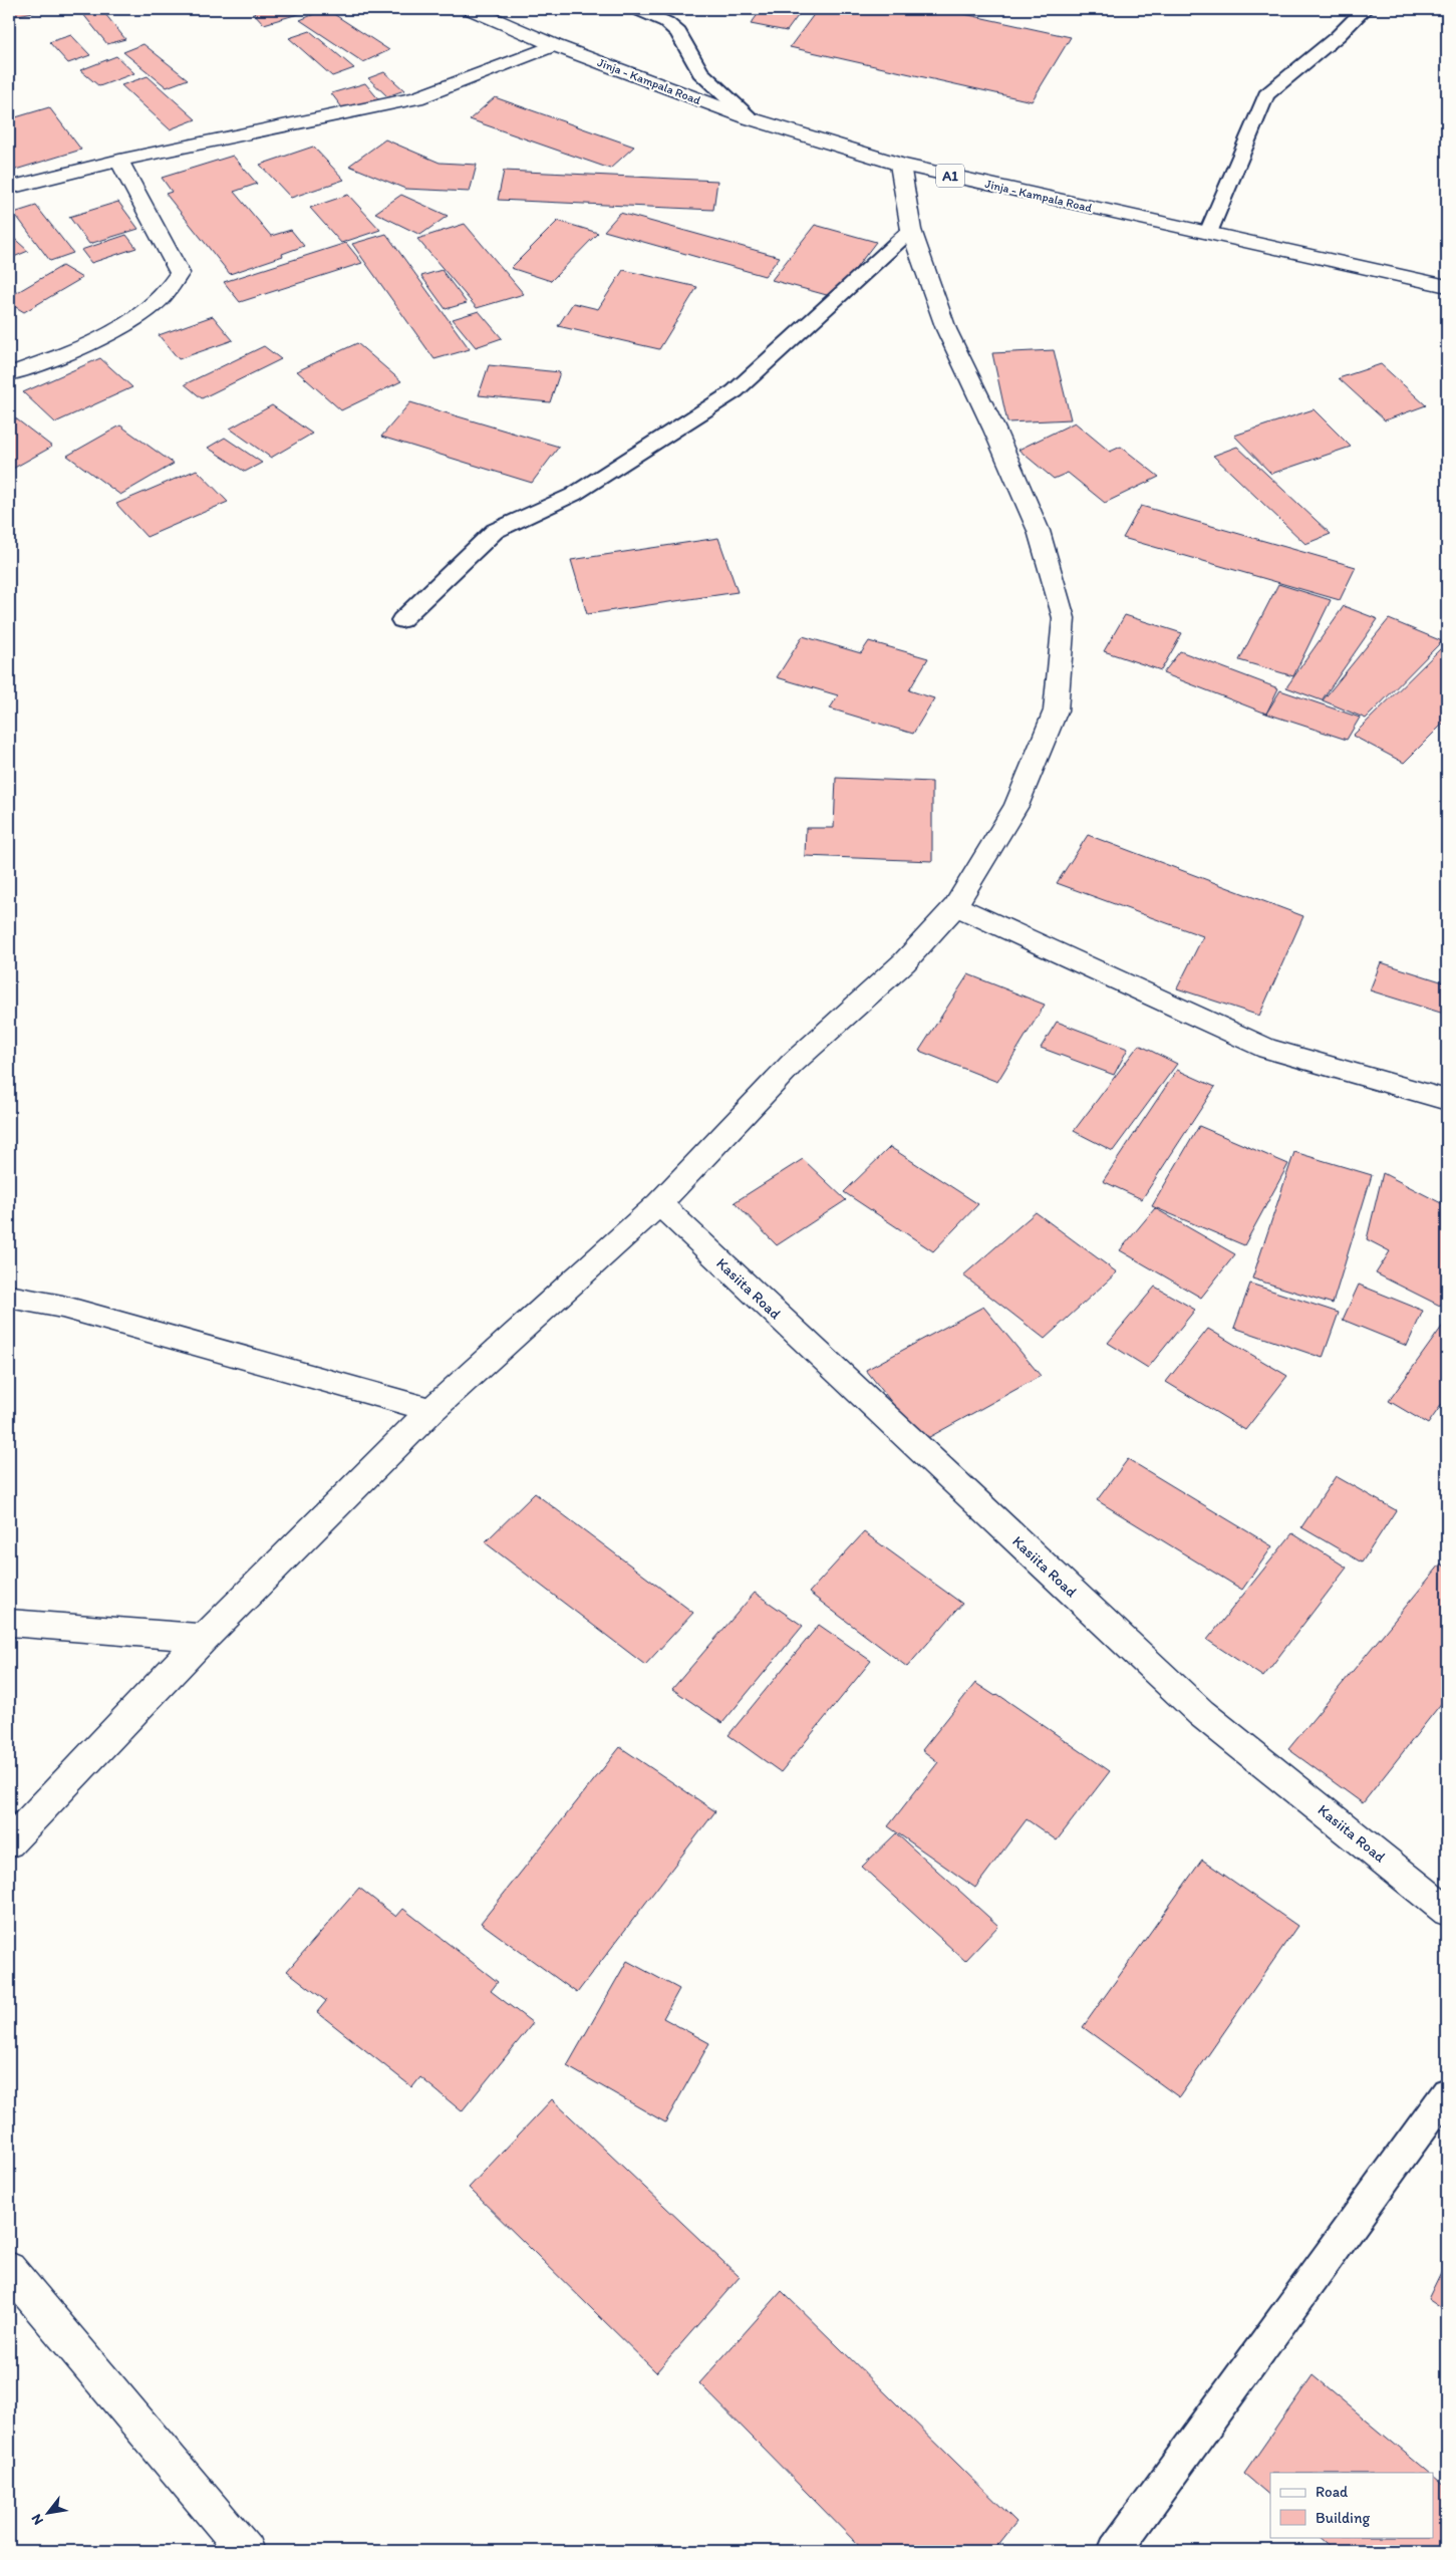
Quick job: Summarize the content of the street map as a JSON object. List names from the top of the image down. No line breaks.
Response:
{"streets":{"main road":["Jinja - Kampala Road","A1","Kasiita Road"]},"legend":["Road","Building"],"north":"bottom left"}
